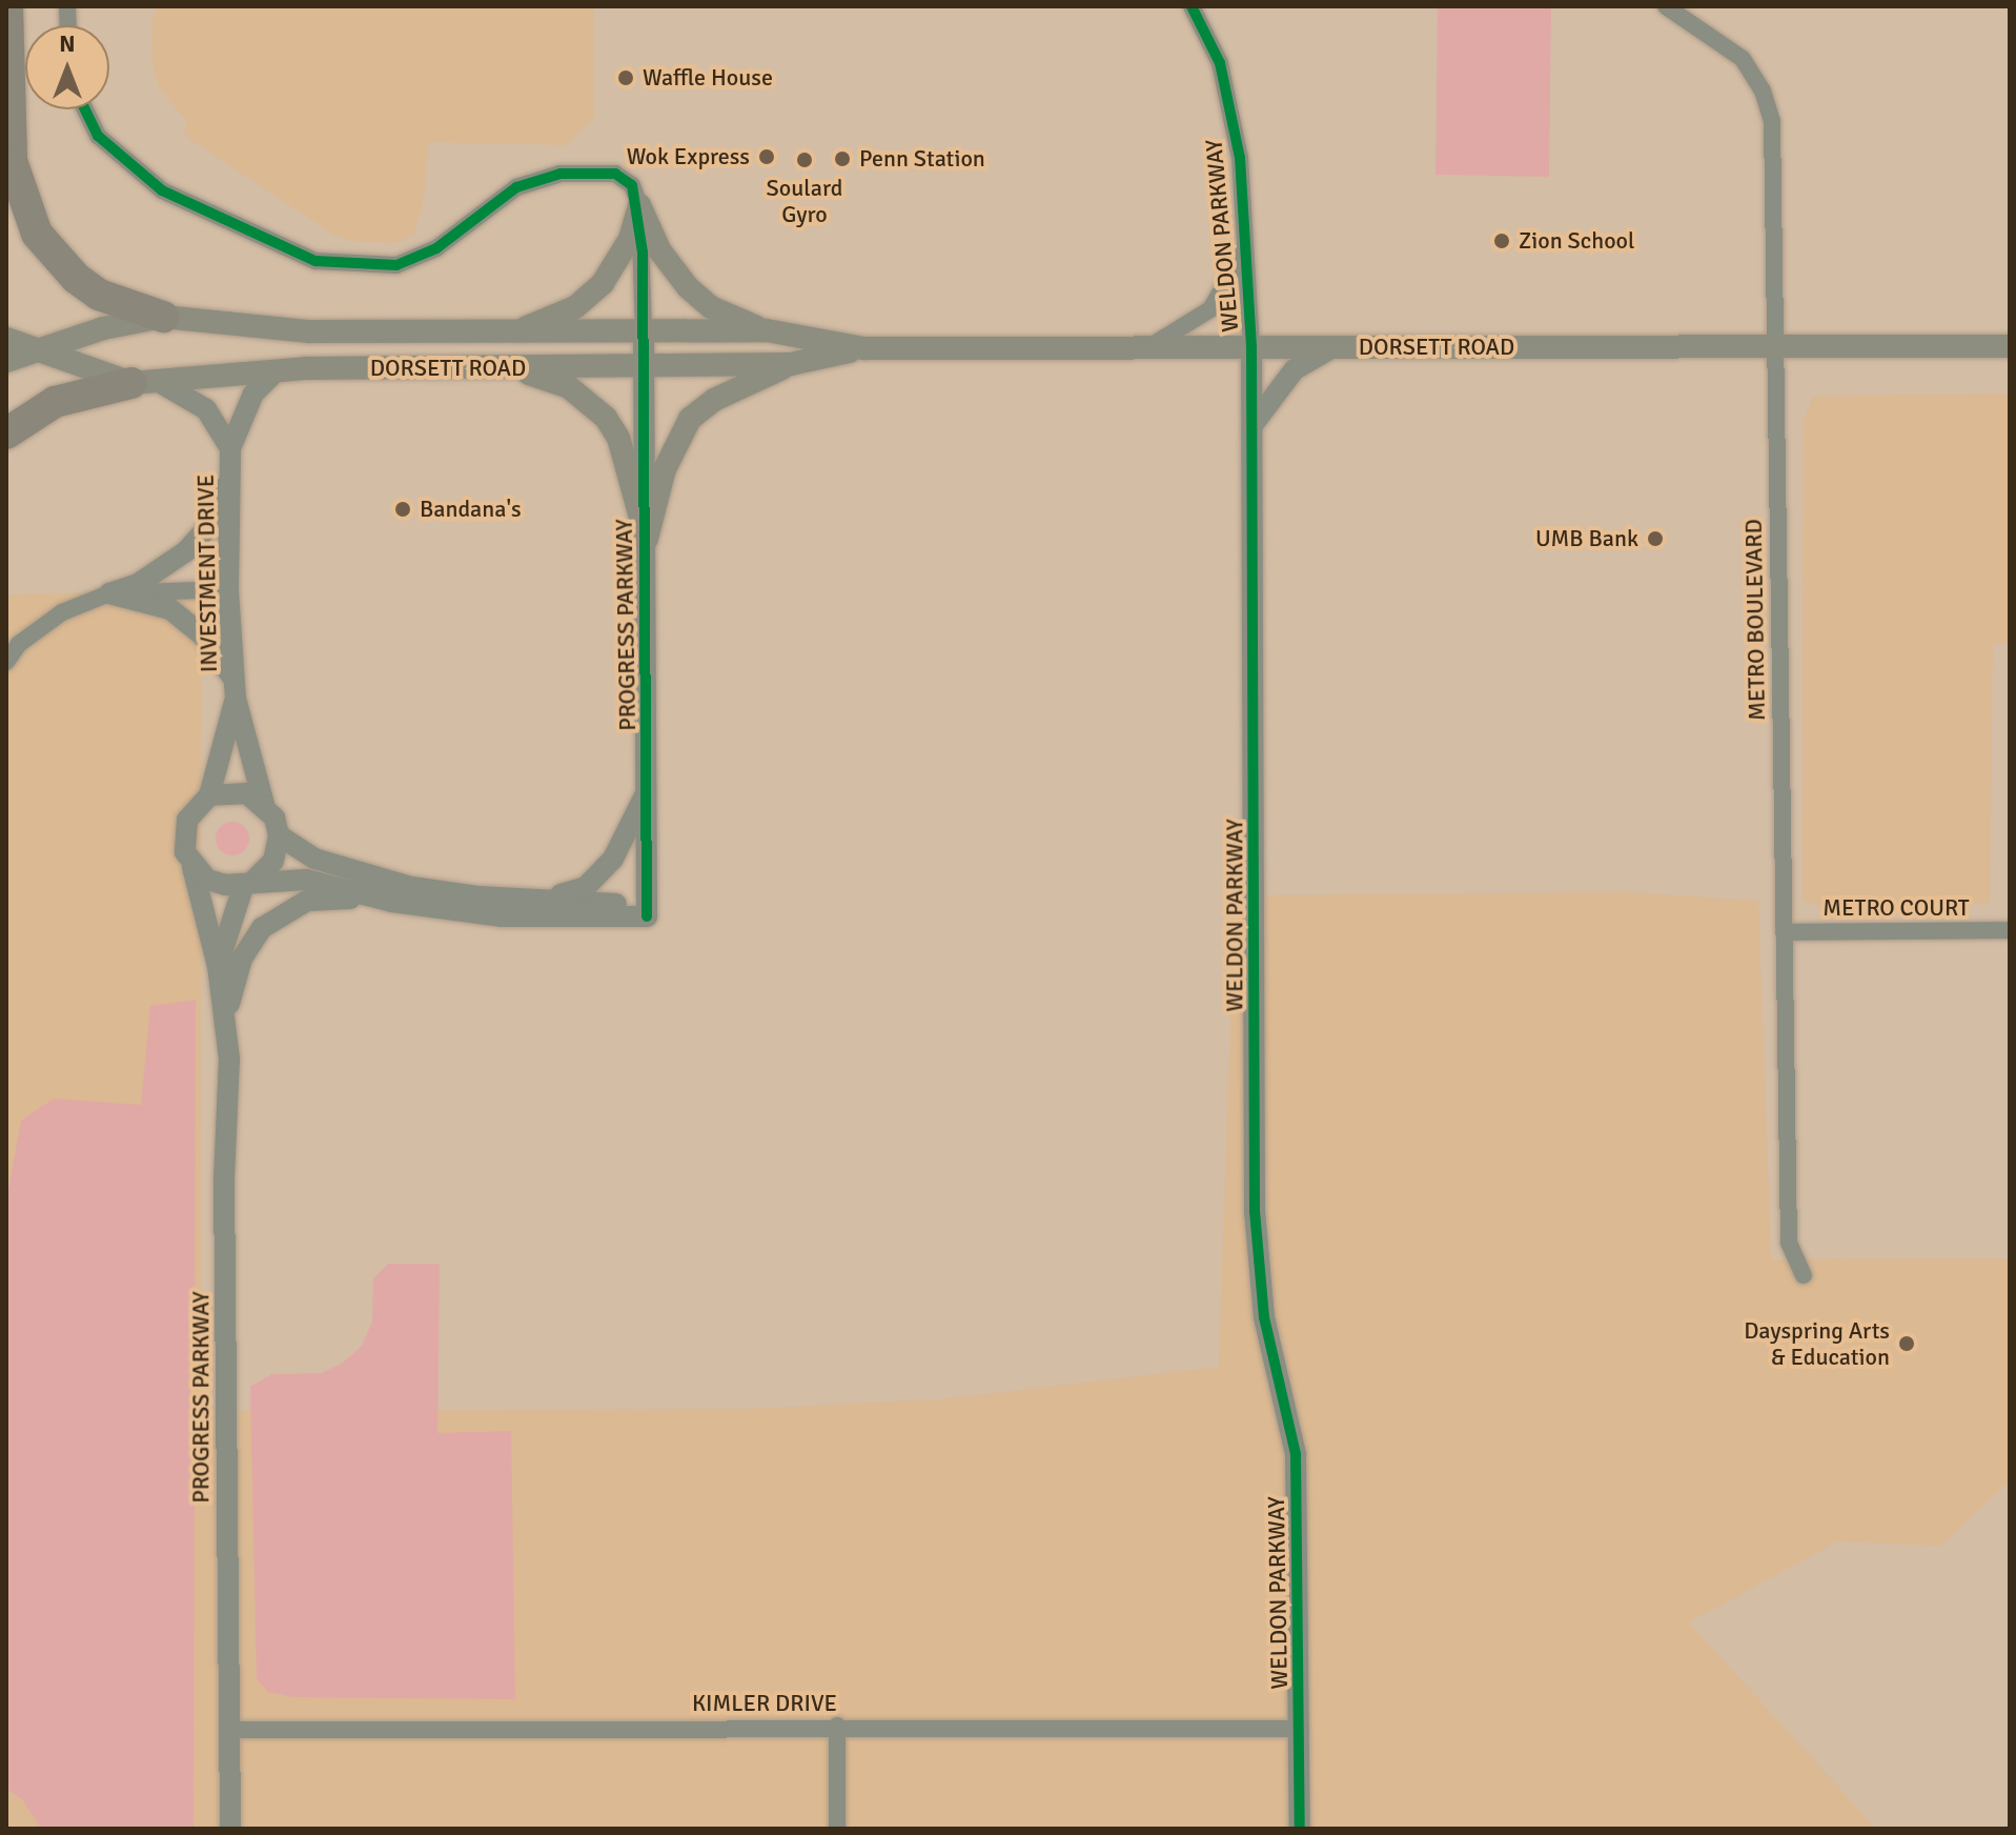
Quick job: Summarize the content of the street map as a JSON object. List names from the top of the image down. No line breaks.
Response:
{"streets":{"main road":["DORSETT ROAD"],"street":["WELDON PARKWAY","INVESTMENT DRIVE","METRO BOULEVARD","PROGRESS PARKWAY","METRO COURT","KIMLER DRIVE"]},"crossings":[["WELDON PARKWAY","DORSETT ROAD"],["WELDON PARKWAY","KIMLER DRIVE"],["DORSETT ROAD","INVESTMENT DRIVE"],["DORSETT ROAD","METRO BOULEVARD"],["DORSETT ROAD","PROGRESS PARKWAY"],["INVESTMENT DRIVE","PROGRESS PARKWAY"],["METRO BOULEVARD","METRO COURT"],["PROGRESS PARKWAY","KIMLER DRIVE"]],"places":["Waffle House","Wok Express","Penn Station","Soulard Gyro","Zion School","Bandana's","UMB Bank","Dayspring Arts & Education"],"north":"top"}
